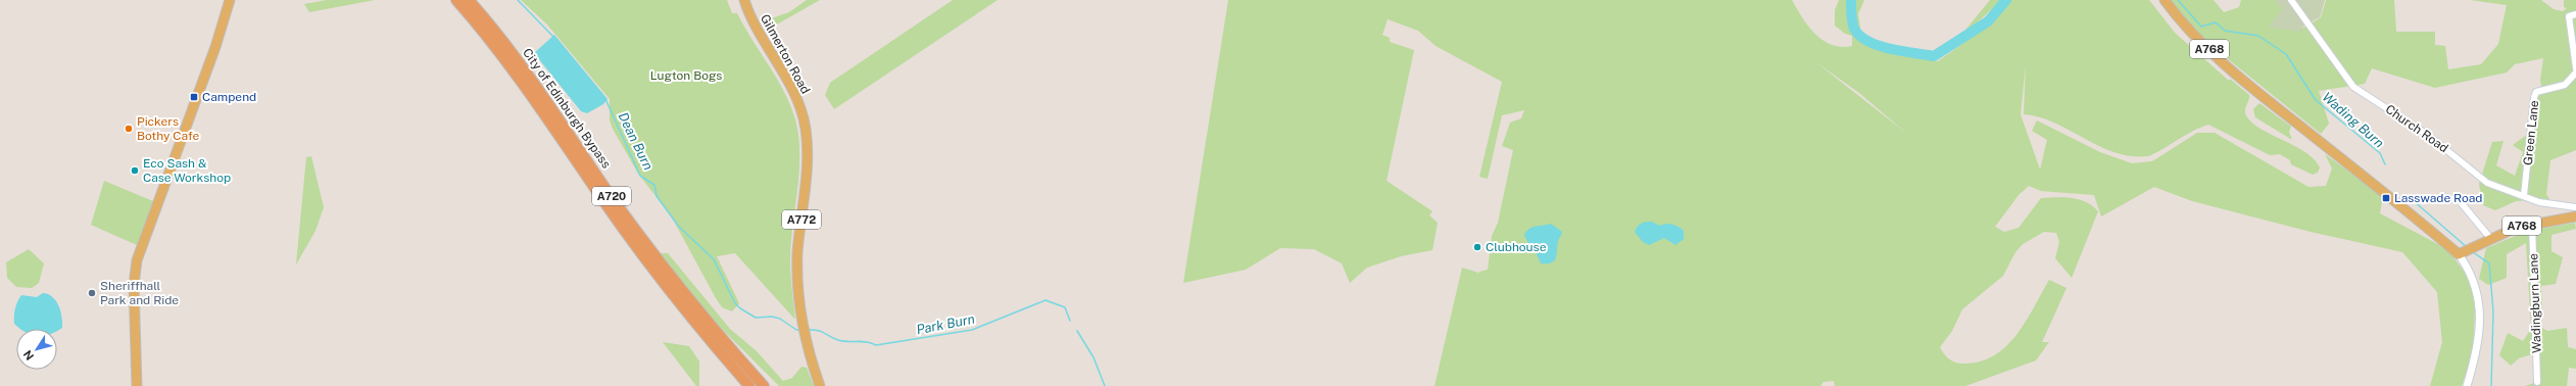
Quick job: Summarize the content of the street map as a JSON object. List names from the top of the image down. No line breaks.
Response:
{"streets":{"highway":["City of Edinburgh Bypass","A720"],"main road":["A768","Gilmerton Road","A772"],"street":["Church Road","Green Lane","Wadingburn Lane"]},"crossings":[["A768","Wadingburn Lane"],["Church Road","Green Lane"]],"water":["Wading Burn","Dean Burn","Park Burn"],"parks":["Lugton Bogs"],"places":{"transit":["Campend","Lasswade Road"],"other":["Pickers Bothy Cafe","Eco Sash & Case Workshop","Clubhouse","Sheriffhall Park and Ride"]},"north":"bottom left"}
